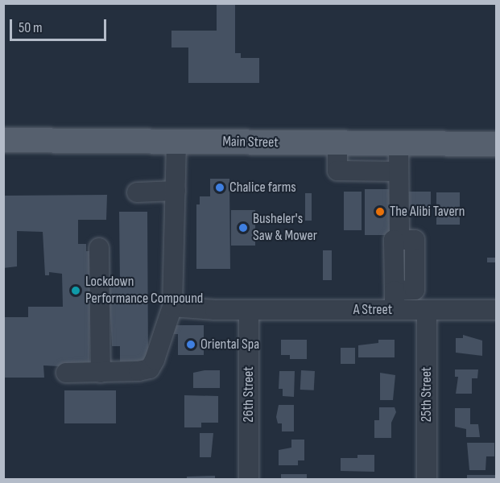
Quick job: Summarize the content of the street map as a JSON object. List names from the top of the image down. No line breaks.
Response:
{"streets":{"main road":["Main Street"],"street":["A Street","26th Street","25th Street"]},"crossings":[["A Street","26th Street"],["A Street","25th Street"]],"places":["Chalice farms","The Alibi Tavern","Busheler's Saw & Mower","Lockdown Performance Compound","Oriental Spa"],"scale_bar":"50 m"}
